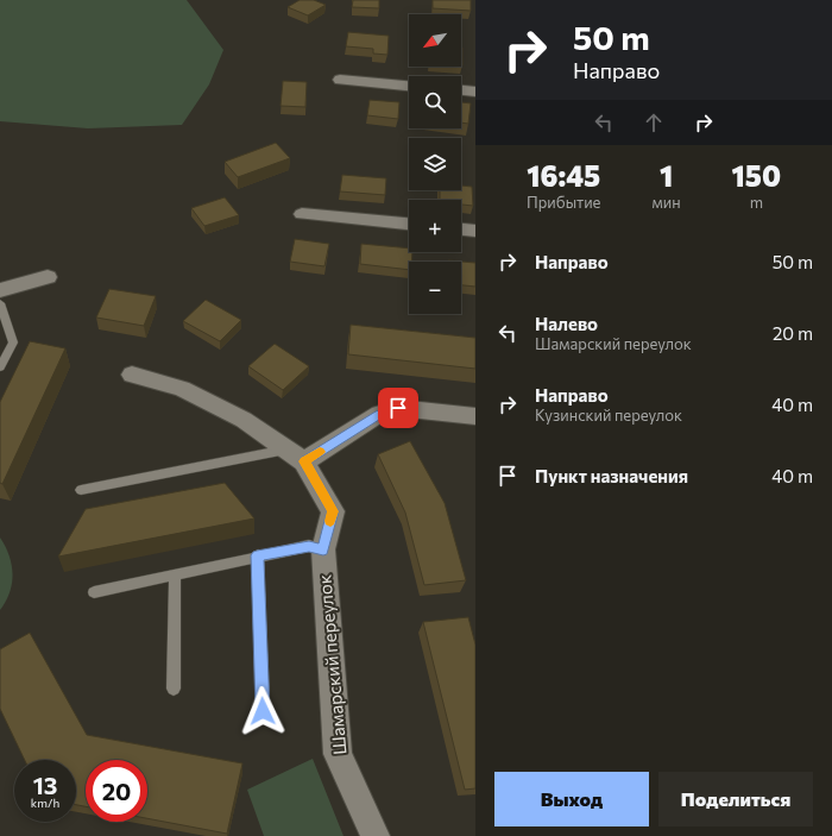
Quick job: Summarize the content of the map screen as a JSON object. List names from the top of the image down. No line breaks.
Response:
{"streets":{"street":["Шамарский переулок"]},"north":"bottom left","page":{"turn":["50 m","Направо"],"map_buttons":["+","−"],"eta":["16:45","Прибытие","1","мин","150","m"],"list":[{"name":"Направо","value":"50 m"},{"name":"Налево","note":"Шамарский переулок","value":"20 m"},{"name":"Направо","note":"Кузинский переулок","value":"40 m"},{"name":"Пункт назначения","value":"40 m"}],"speed":"13 km/h","limit":"20","buttons":["Выход","Поделиться"]}}
